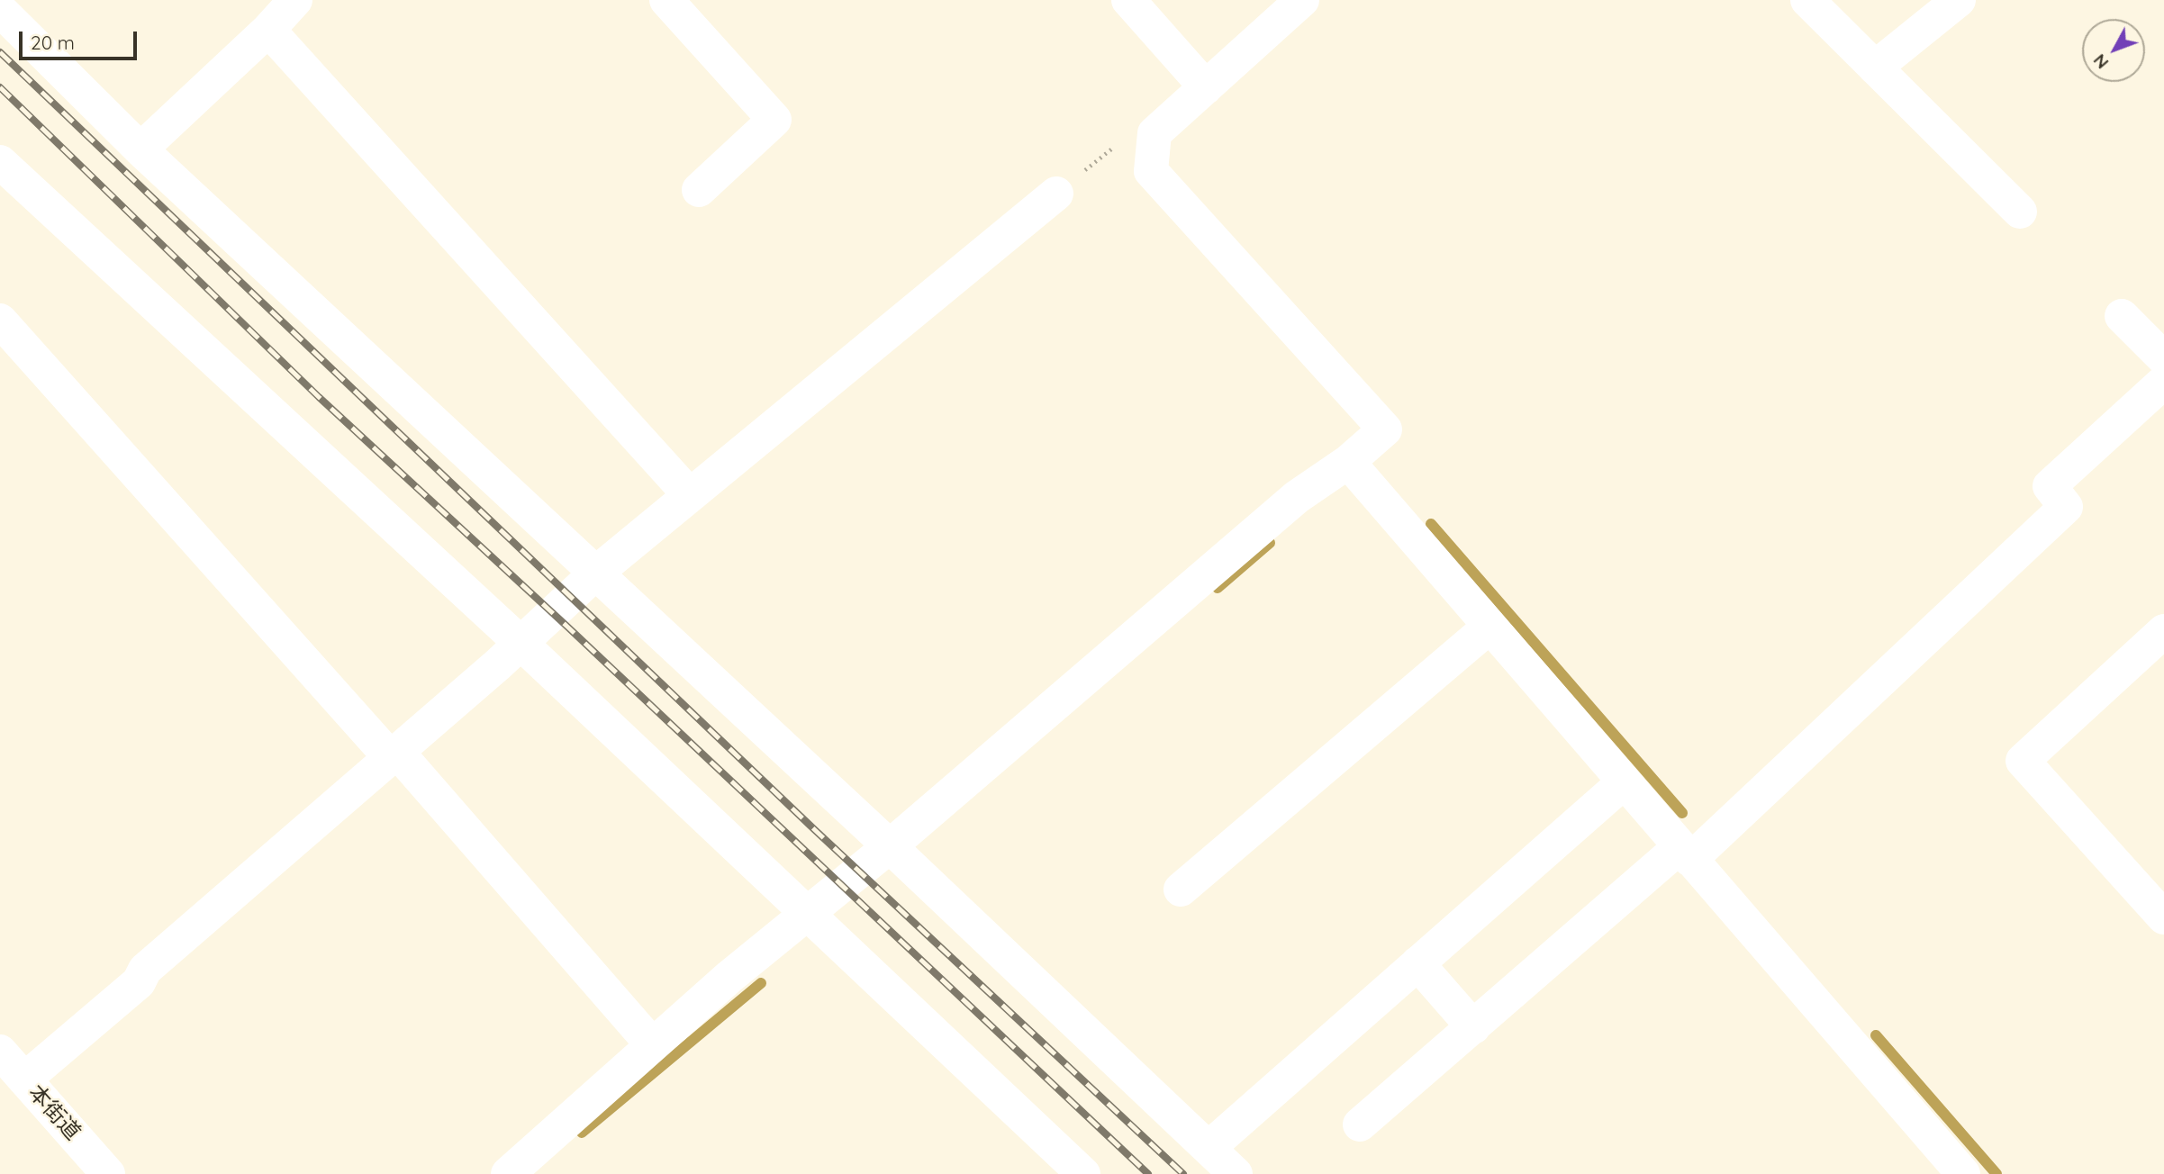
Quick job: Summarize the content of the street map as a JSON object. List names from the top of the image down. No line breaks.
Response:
{"streets":{"street":["本街道"]},"scale_bar":"20 m","north":"bottom left"}
